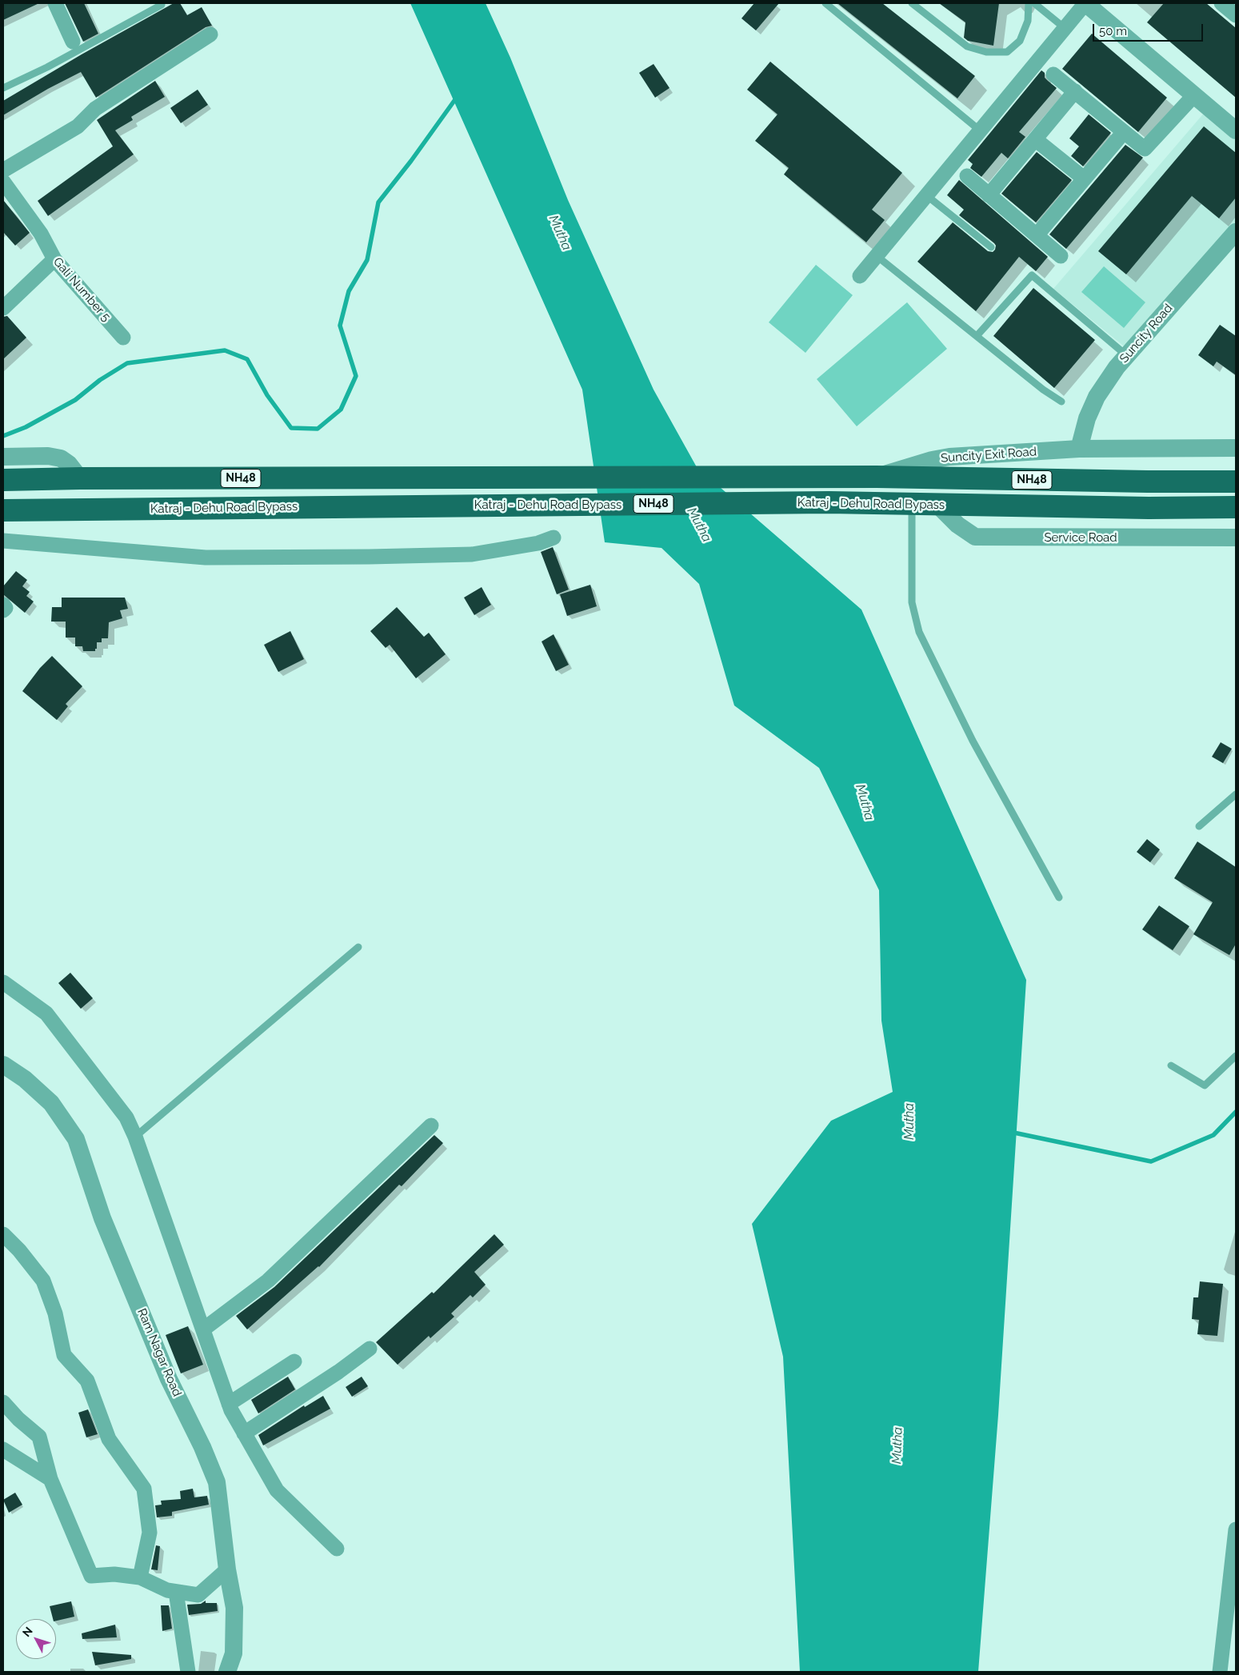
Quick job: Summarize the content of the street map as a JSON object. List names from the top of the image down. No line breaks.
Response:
{"streets":{"highway":["NH48","Katraj - Dehu Road Bypass"],"street":["Gali Number 5","Suncity Road","Suncity Exit Road","Service Road","Ram Nagar Road"]},"crossings":[["Suncity Road","Suncity Exit Road"],["Suncity Exit Road","NH48"],["Katraj - Dehu Road Bypass","Service Road"]],"water":["Mutha"],"scale_bar":"50 m","north":"top left"}
